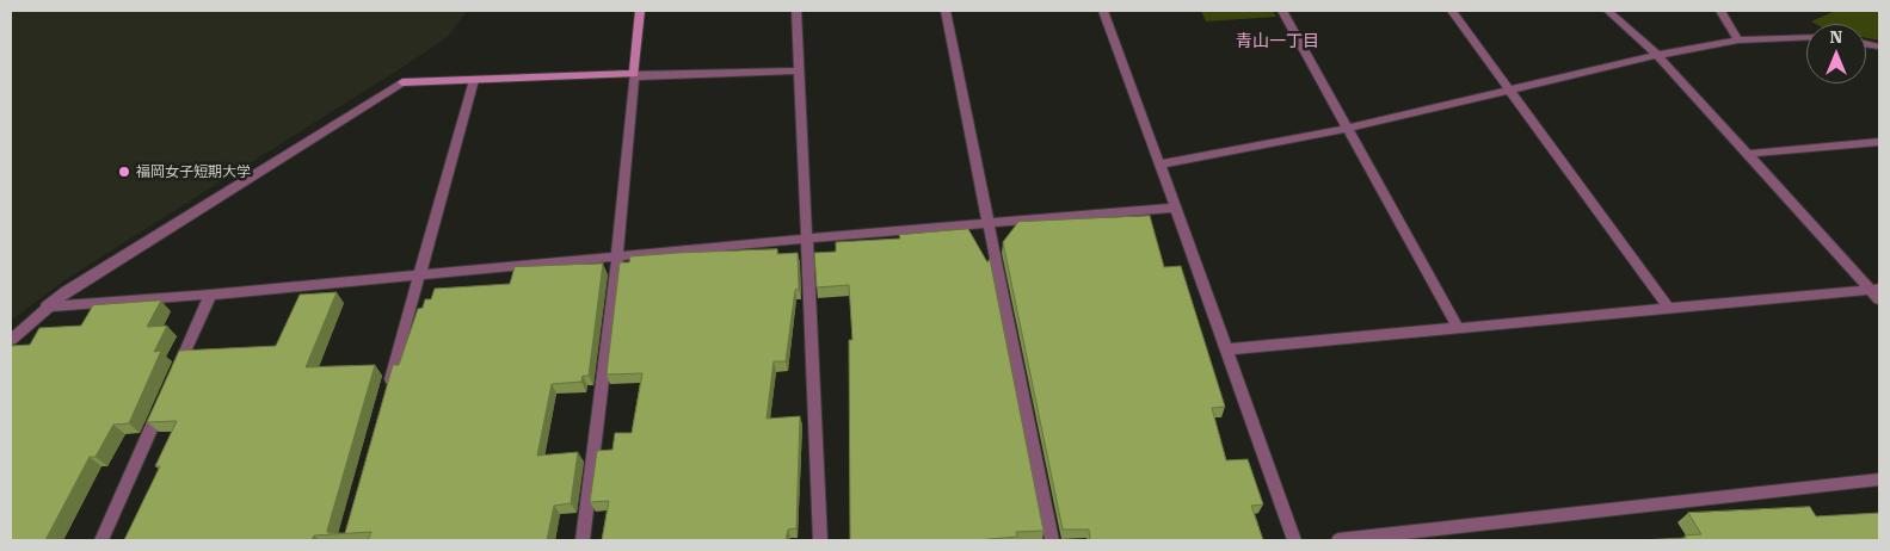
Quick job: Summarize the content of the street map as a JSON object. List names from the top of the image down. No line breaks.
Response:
{"districts":["青山一丁目"],"places":["福岡女子短期大学"],"north":"top"}
